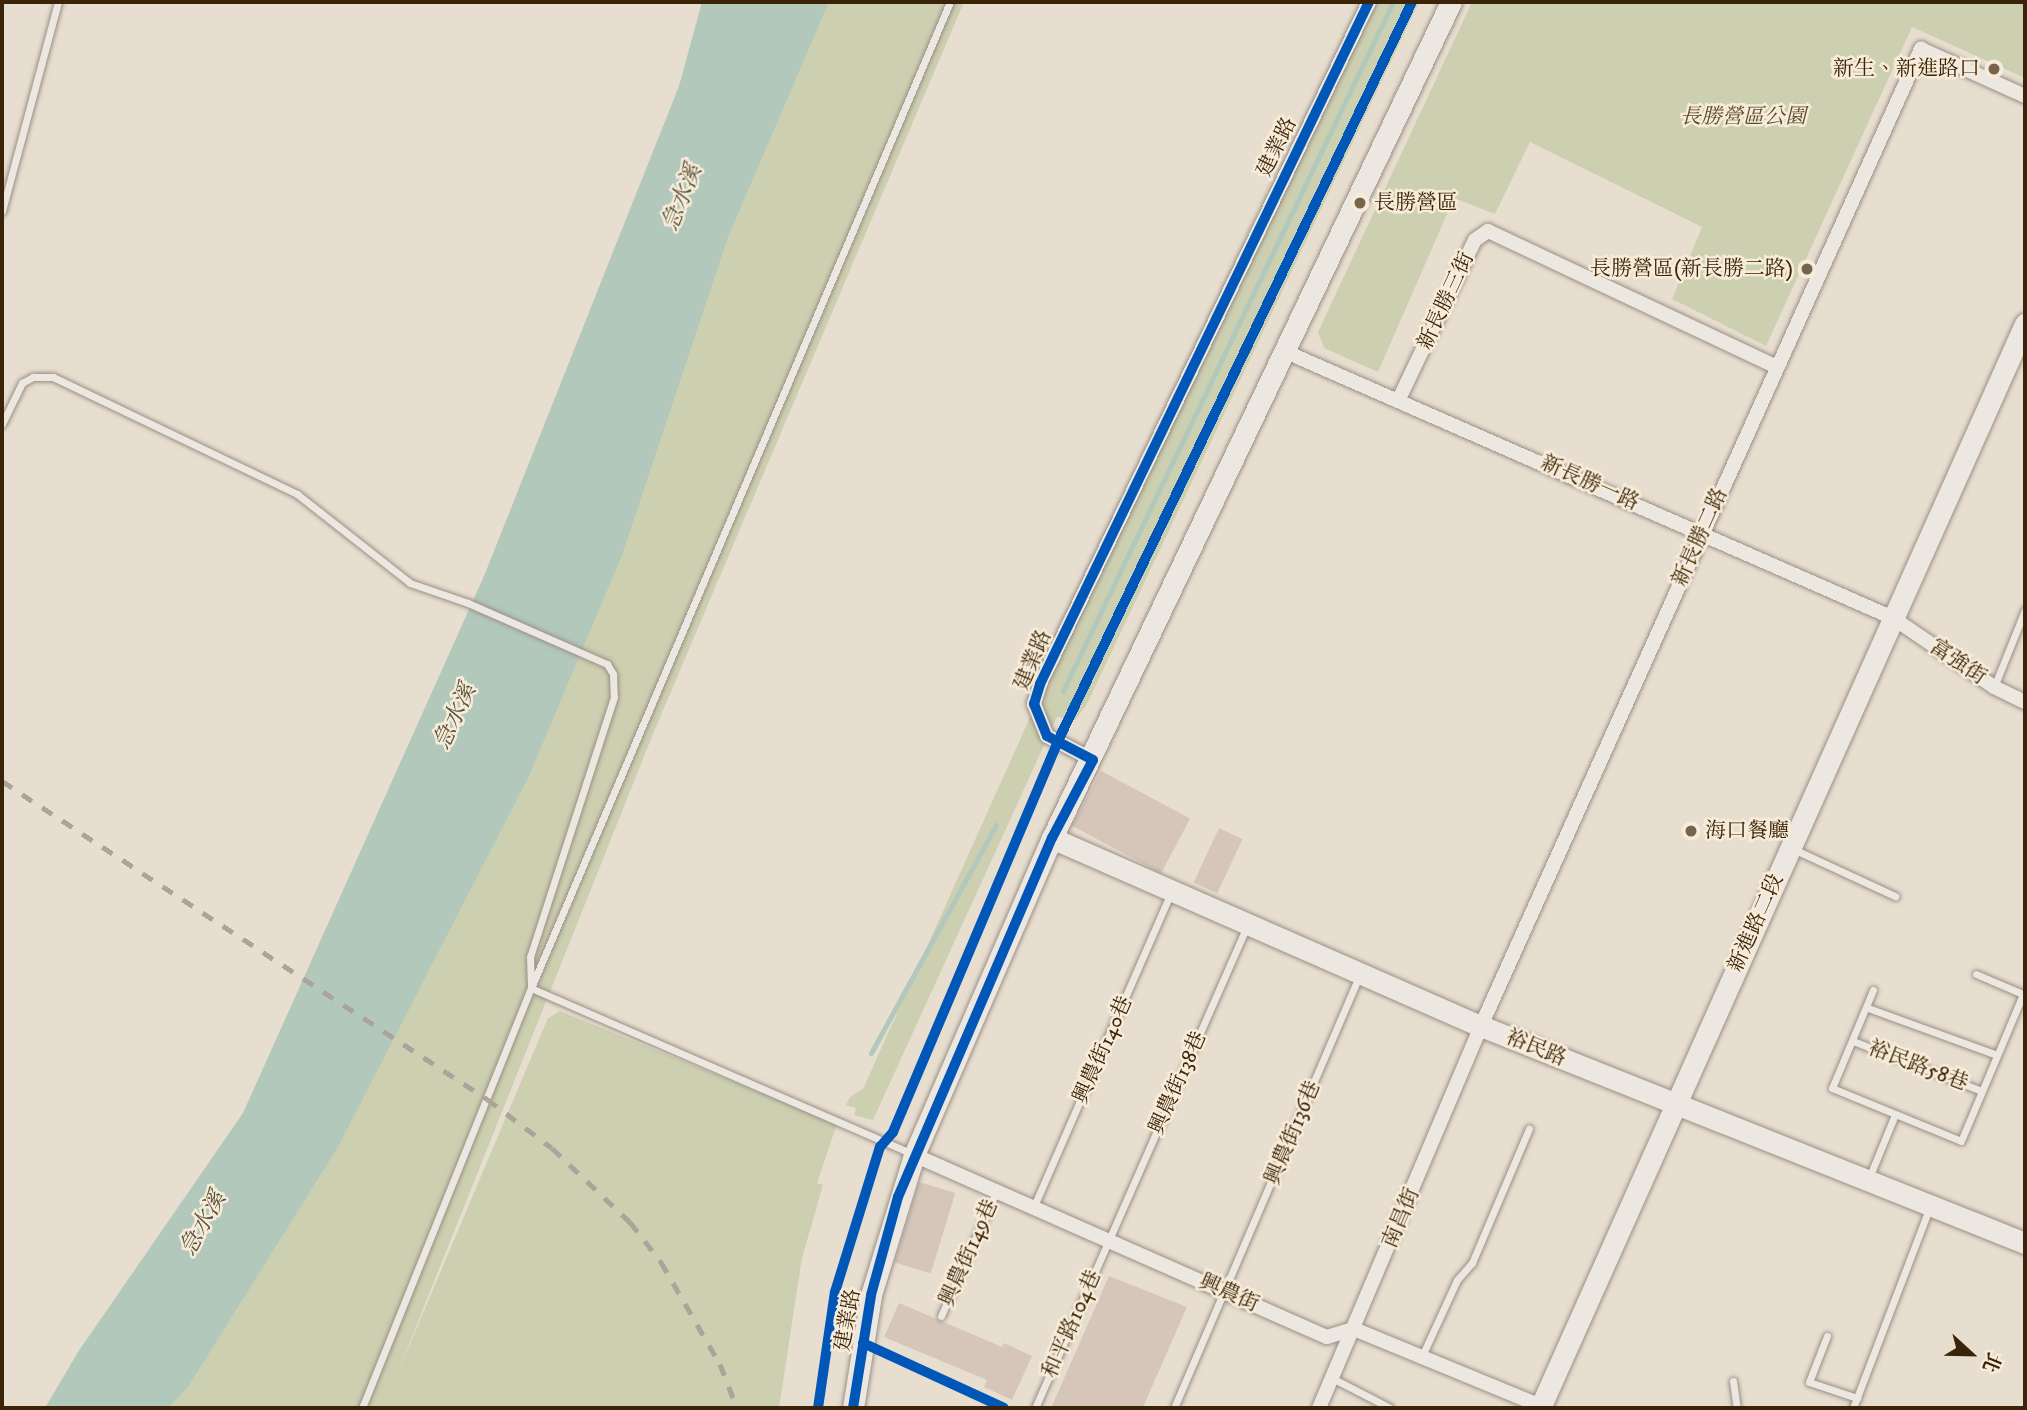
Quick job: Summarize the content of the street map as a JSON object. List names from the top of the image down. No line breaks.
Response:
{"streets":{"street":["建業路","新長勝三街","新長勝一路","新長勝二路","富強街","新進路二段","裕民路","南昌街","興農街"],"lane":["興農街140巷","裕民路58巷","興農街138巷","興農街136巷","興農街149巷","和平路104巷"]},"crossings":[["建業路","新長勝一路"],["建業路","裕民路"],["建業路","興農街"],["新長勝三街","新長勝一路"],["新長勝三街","新長勝二路"],["新長勝一路","新長勝二路"],["新長勝一路","富強街"],["新長勝一路","新進路二段"],["新長勝二路","裕民路"],["新長勝二路","南昌街"],["富強街","新進路二段"],["新進路二段","裕民路"],["裕民路","興農街140巷"],["裕民路","興農街138巷"],["裕民路","興農街136巷"],["裕民路","南昌街"],["興農街140巷","興農街"],["興農街138巷","興農街"],["興農街138巷","和平路104巷"],["興農街136巷","興農街"],["南昌街","興農街"],["興農街149巷","興農街"],["興農街","和平路104巷"]],"water":["急水溪"],"parks":["長勝營區公園"],"places":["新生、新進路口","長勝營區","長勝營區(新長勝二路)","海口餐廳"],"north":"right"}
